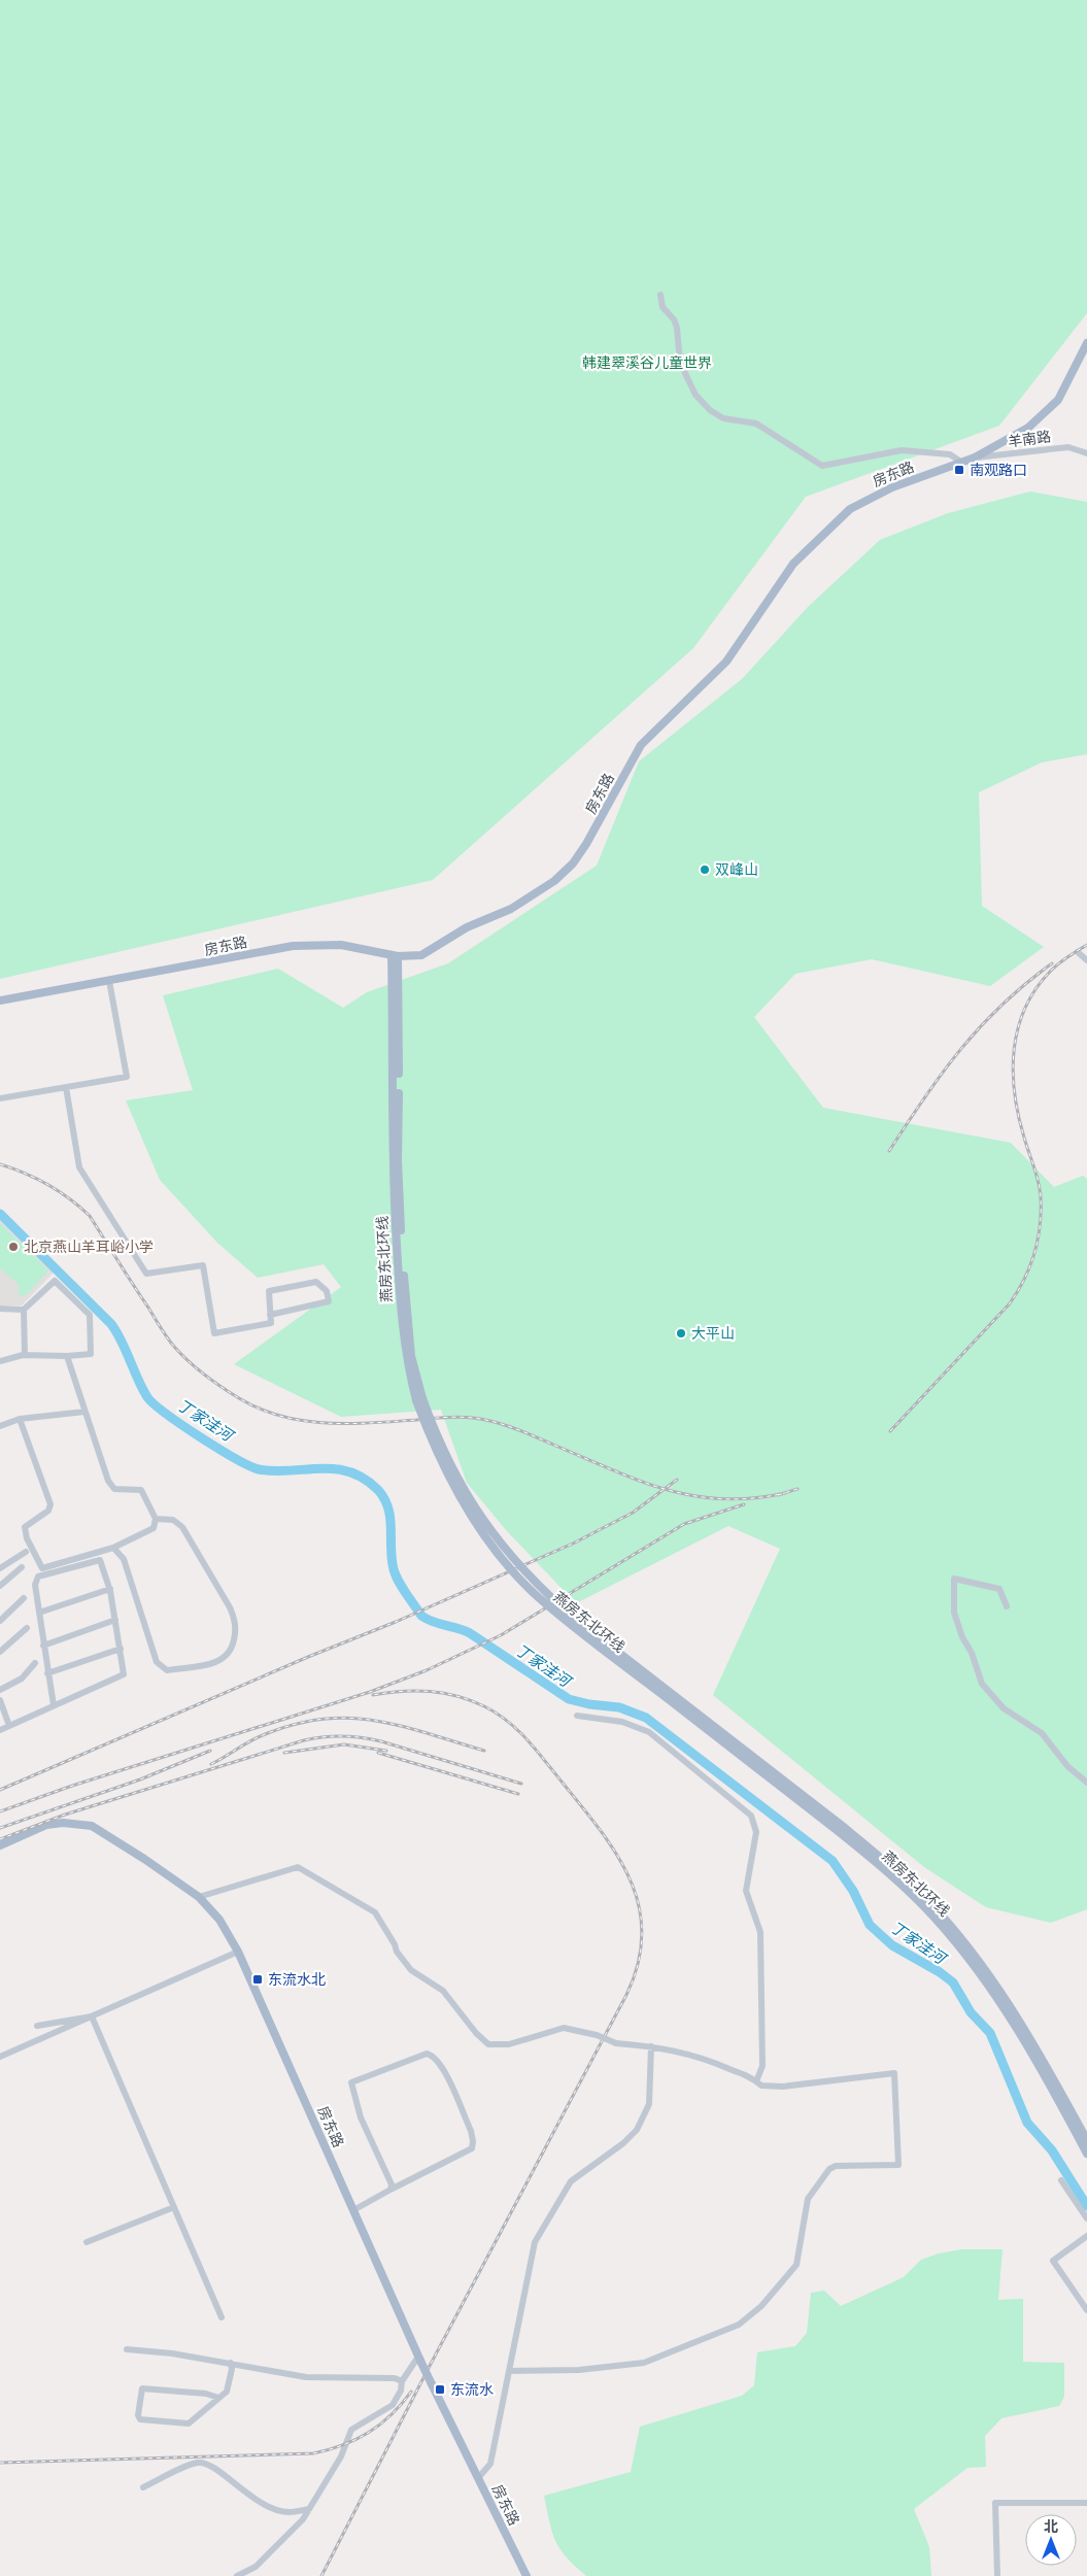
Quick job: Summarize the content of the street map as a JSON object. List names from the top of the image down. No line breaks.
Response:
{"streets":{"main road":["房东路","燕房东北环线"],"street":["羊南路"]},"crossings":[["羊南路","房东路"],["房东路","燕房东北环线"]],"water":["丁家洼河"],"parks":["韩建翠溪谷儿童世界"],"places":{"transit":["南观路口","东流水北","东流水"],"other":["双峰山","北京燕山羊耳峪小学","大平山"]},"north":"top"}
